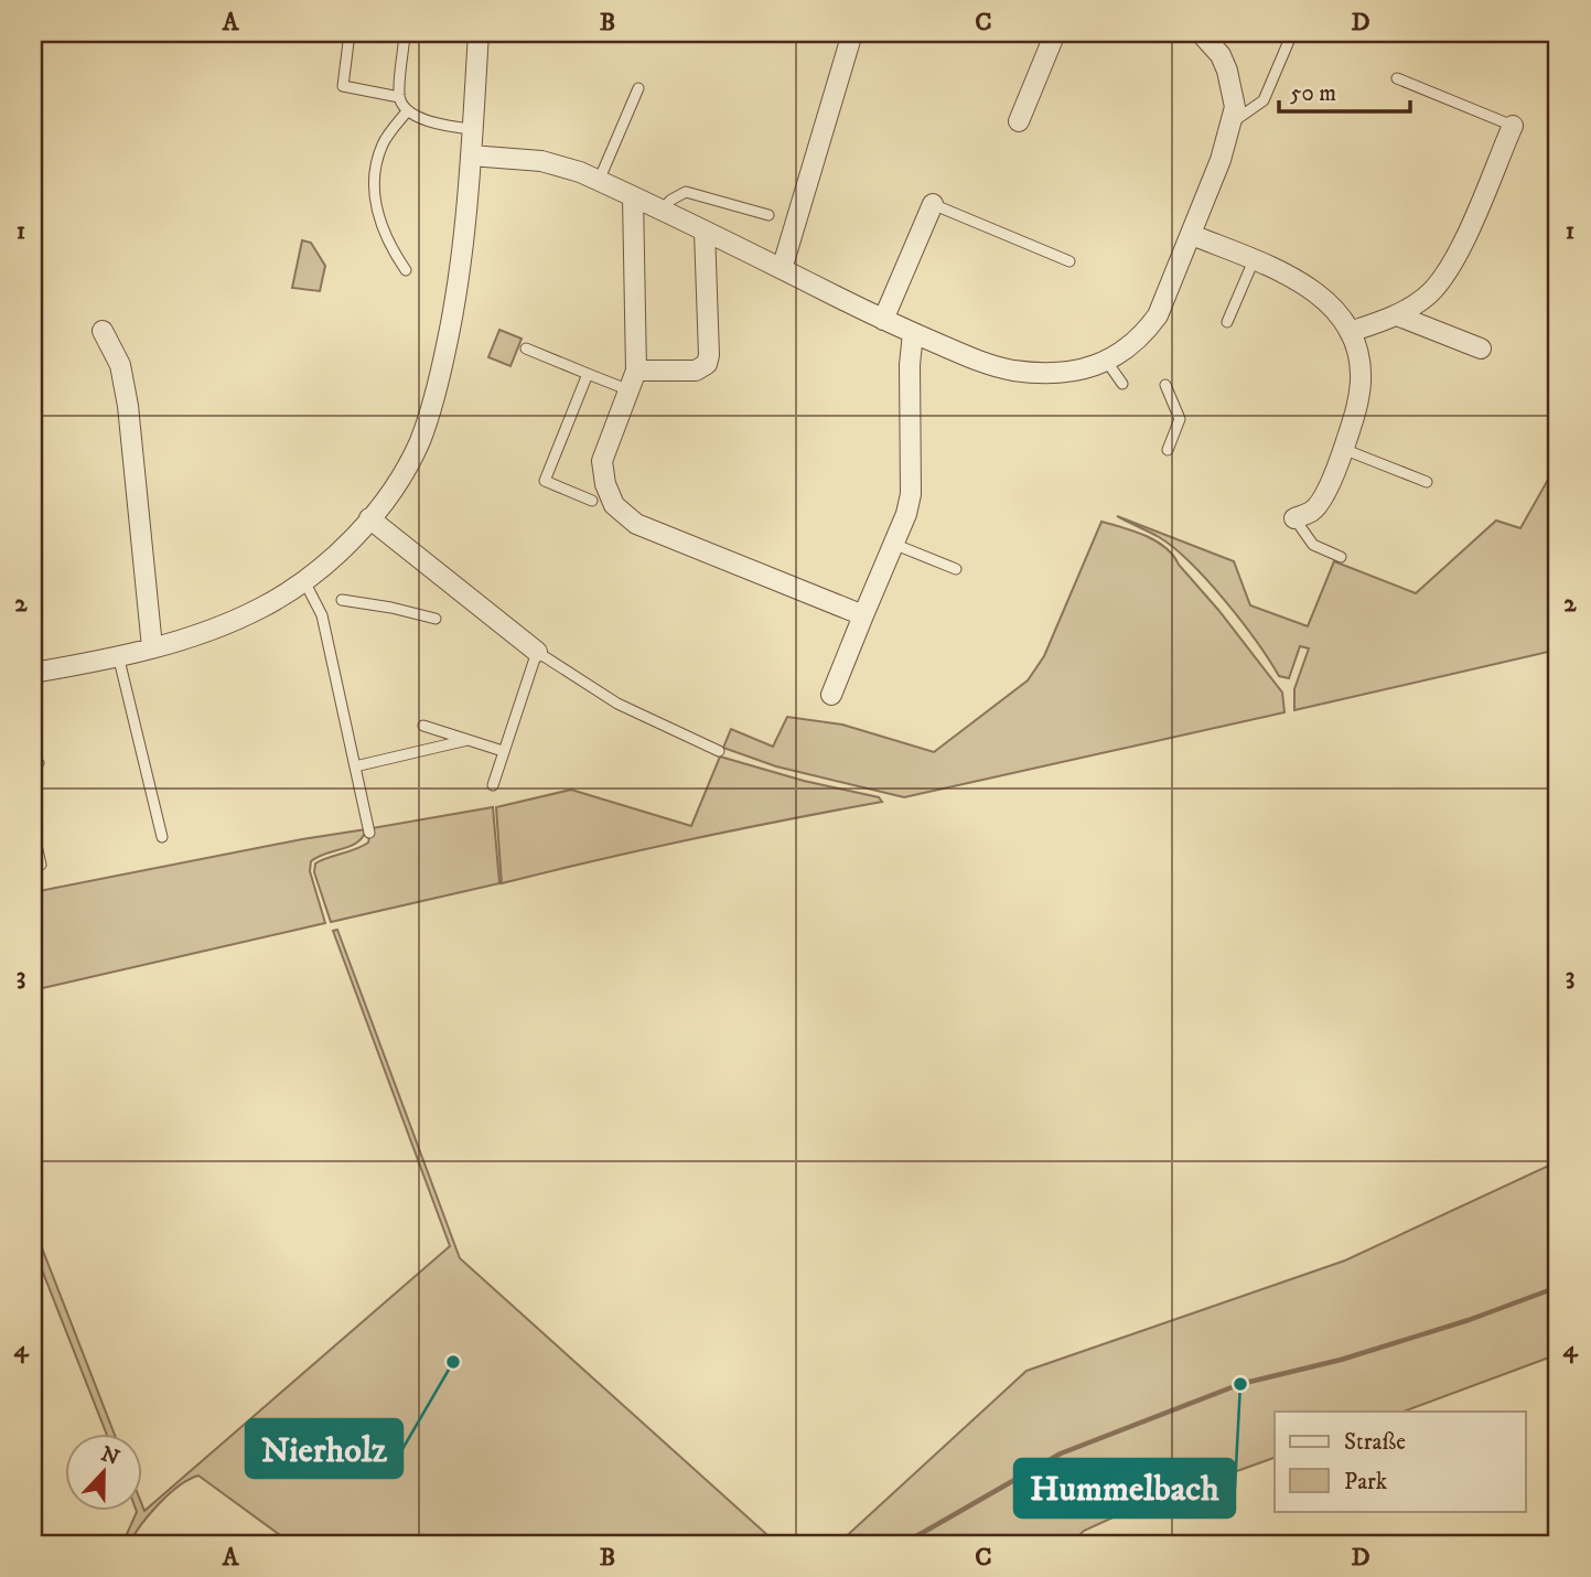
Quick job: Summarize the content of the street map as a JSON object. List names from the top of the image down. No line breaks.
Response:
{"places":["Nierholz","Hummelbach"],"legend":["Straße","Park"],"scale_bar":"50 m","north":"top","grid":{"columns":["A","B","C","D"],"rows":["1","2","3","4"]}}
